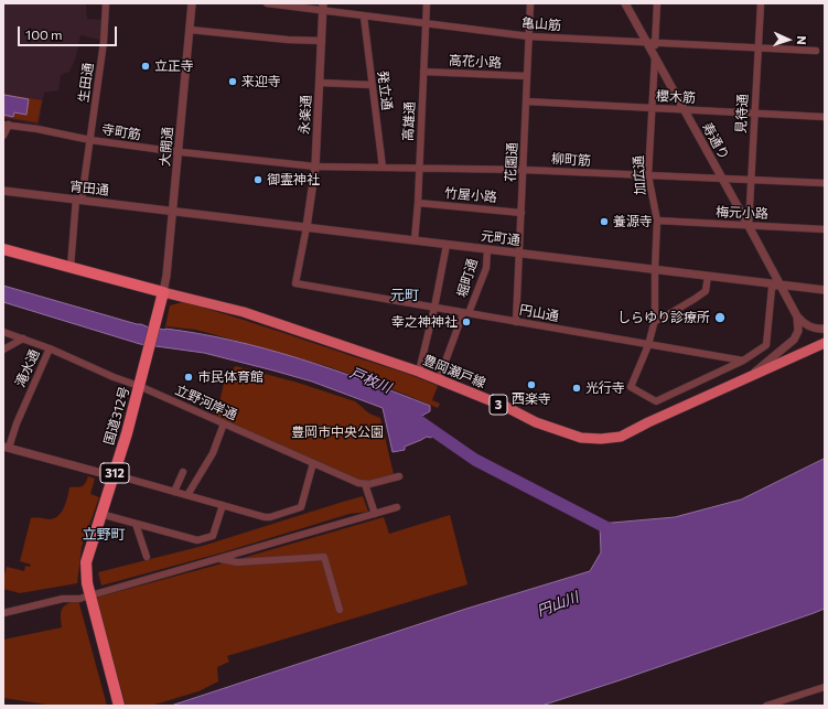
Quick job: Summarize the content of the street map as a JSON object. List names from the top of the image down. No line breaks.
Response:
{"streets":{"highway":["国道312号","312"],"main road":["豊岡瀬戸線","3"],"street":["亀山筋","高花小路","生田通","発立通","櫻木筋","見待通","永楽通","高雄通","寺町筋","寿通り","大開通","柳町筋","花園通","加広通","宵田通","竹屋小路","梅元小路","元町通","堀町通","円山通","滝水通","立野河岸通"]},"crossings":[["亀山筋","発立通"],["亀山筋","見待通"],["亀山筋","永楽通"],["亀山筋","高雄通"],["亀山筋","寿通り"],["亀山筋","花園通"],["高花小路","高雄通"],["高花小路","花園通"],["生田通","寺町筋"],["生田通","宵田通"],["発立通","柳町筋"],["櫻木筋","見待通"],["櫻木筋","寿通り"],["櫻木筋","花園通"],["櫻木筋","加広通"],["見待通","寿通り"],["見待通","柳町筋"],["見待通","梅元小路"],["永楽通","寺町筋"],["永楽通","柳町筋"],["永楽通","元町通"],["永楽通","円山通"],["高雄通","柳町筋"],["高雄通","竹屋小路"],["高雄通","元町通"],["寺町筋","大開通"],["寺町筋","柳町筋"],["寿通り","柳町筋"],["寿通り","加広通"],["寿通り","梅元小路"],["寿通り","元町通"],["大開通","宵田通"],["大開通","元町通"],["大開通","豊岡瀬戸線"],["大開通","国道312号"],["柳町筋","花園通"],["柳町筋","加広通"],["花園通","竹屋小路"],["花園通","元町通"],["花園通","円山通"],["加広通","梅元小路"],["加広通","元町通"],["加広通","円山通"],["宵田通","元町通"],["元町通","堀町通"],["元町通","円山通"],["堀町通","円山通"],["堀町通","豊岡瀬戸線"],["滝水通","立野河岸通"],["豊岡瀬戸線","国道312号"],["立野河岸通","国道312号"]],"districts":["元町","立野町"],"water":["戸枚川","円山川"],"parks":["豊岡市中央公園"],"places":["立正寺","来迎寺","御霊神社","養源寺","しらゆり診療所","幸之神神社","市民体育館","西楽寺","光行寺"],"scale_bar":"100 m","north":"right"}
